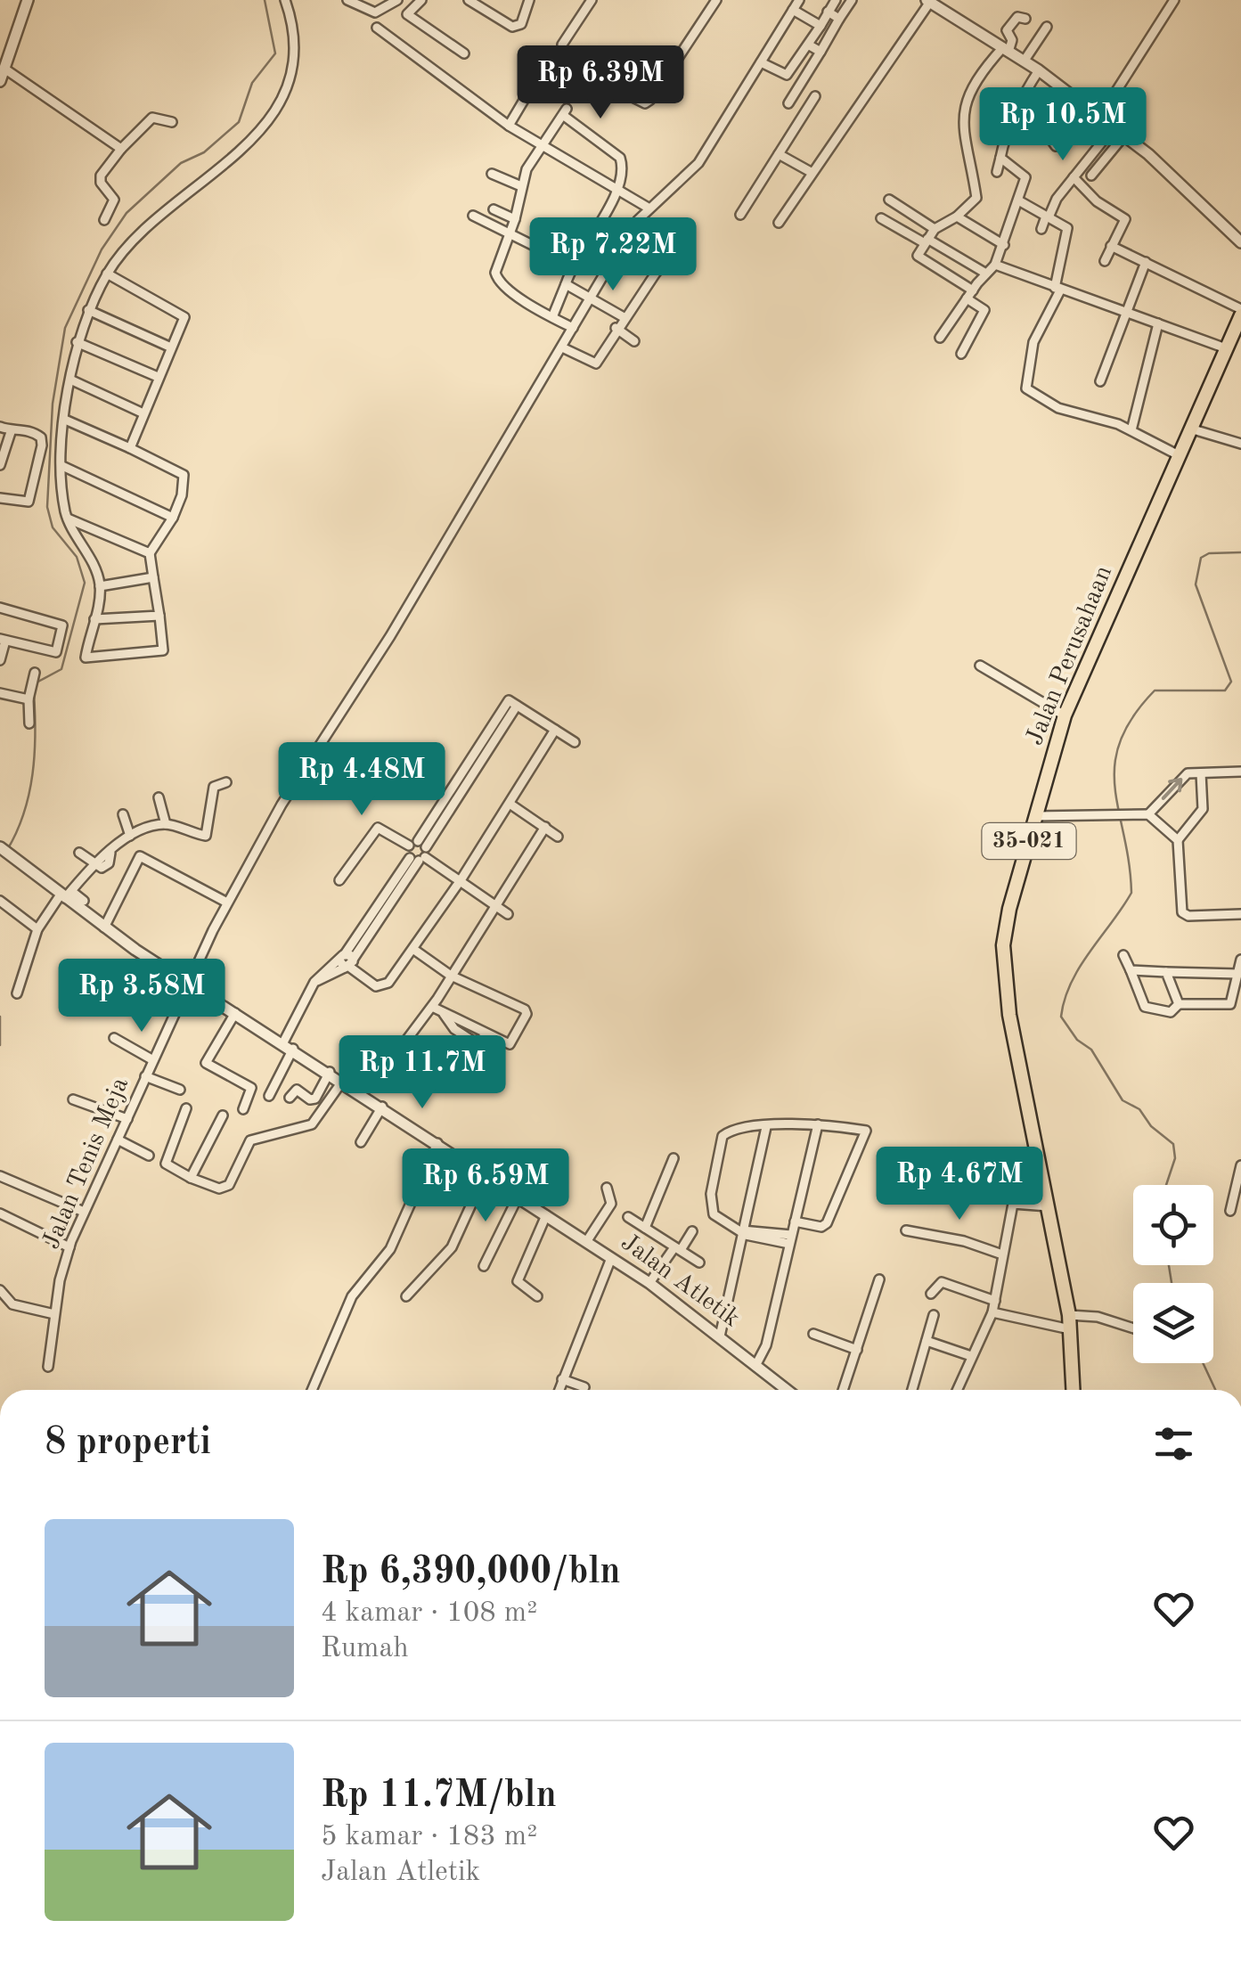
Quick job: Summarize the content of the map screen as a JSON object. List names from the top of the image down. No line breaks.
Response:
{"streets":{"main road":["Jalan Perusahaan","35-021"],"street":["Jalan Tenis Meja","Jalan Atletik"]},"crossings":[["Jalan Tenis Meja","Jalan Atletik"]],"page":{"price":["Rp 6.39M","Rp 10.5M","Rp 7.22M","Rp 4.48M","Rp 3.58M","Rp 11.7M","Rp 4.67M","Rp 6.59M"],"heading":"8 properti","list":[{"name":"Rp 6,390,000/bln","note":"4 kamar · 108 m² · Rumah"},{"name":"Rp 11.7M/bln","note":"5 kamar · 183 m² · Jalan Atletik"}]}}
